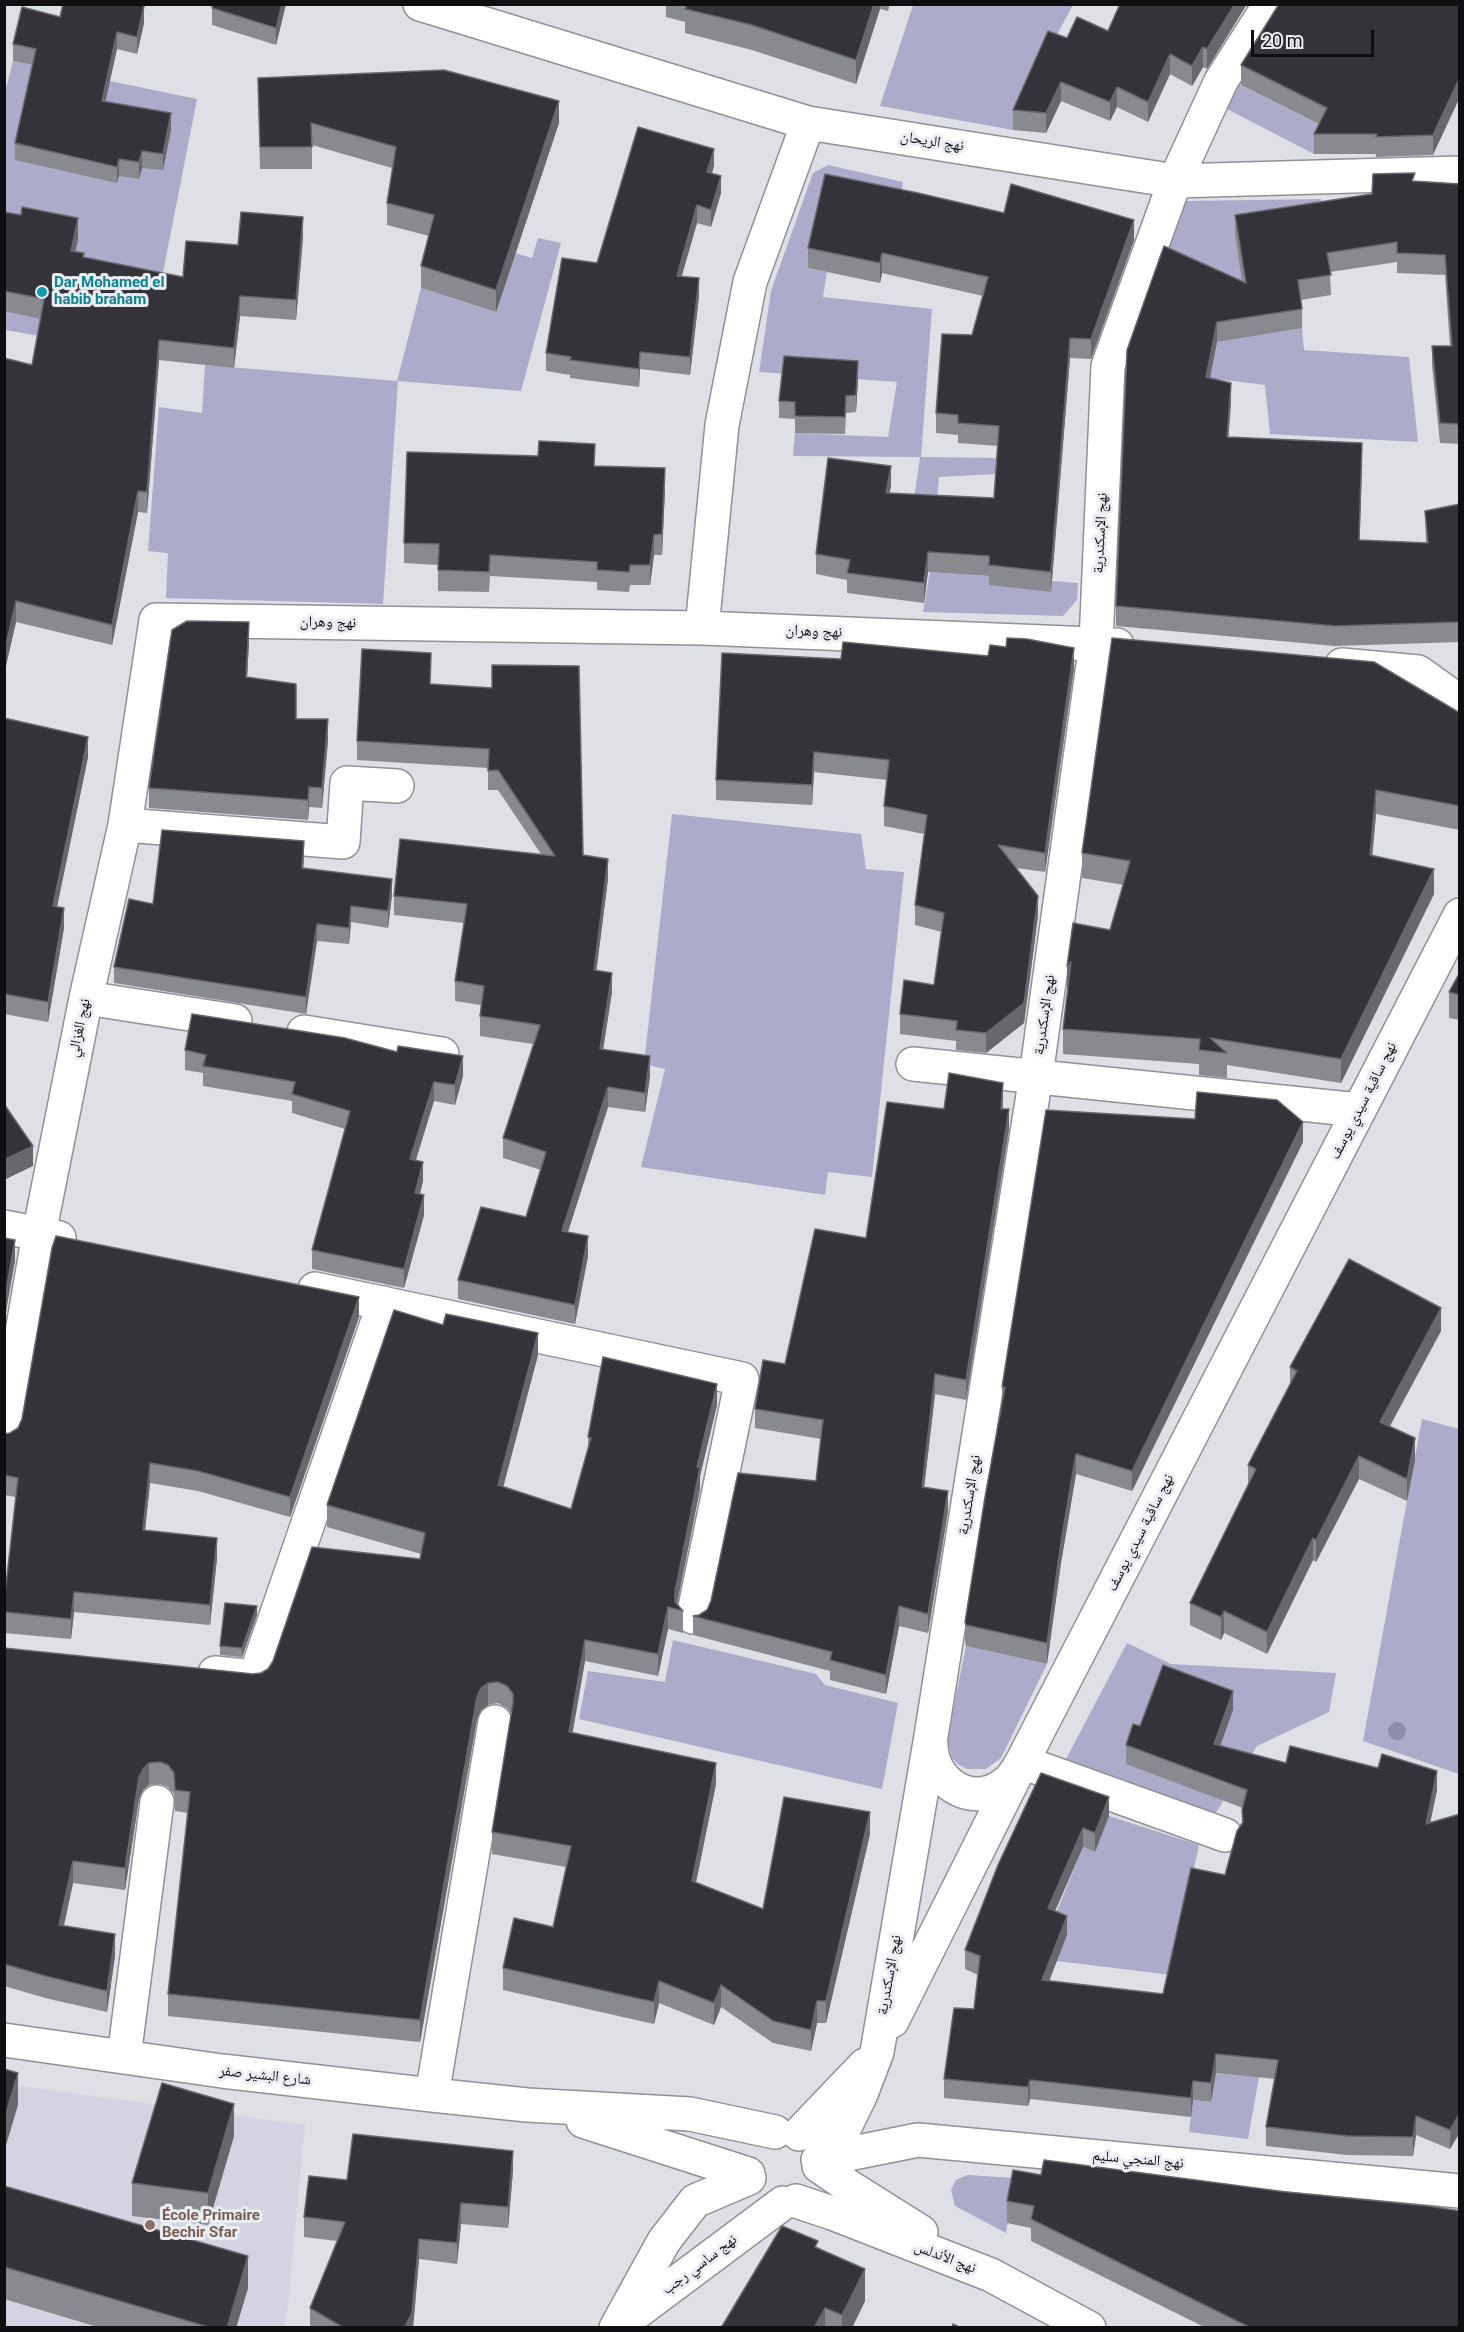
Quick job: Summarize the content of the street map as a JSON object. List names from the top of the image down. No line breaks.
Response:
{"streets":{"street":["نهج الريحان","نهج الإسكندرية","نهج وهران","نهج الغزالي","نهج ساقية سيدي يوسف","شارع البشير صفر","نهج المنجي سليم","نهج الأندلس","نهج ساسي رجب"]},"crossings":[["نهج الريحان","نهج الإسكندرية"],["نهج الإسكندرية","نهج وهران"],["نهج الإسكندرية","نهج ساقية سيدي يوسف"],["نهج وهران","نهج الغزالي"],["نهج ساقية سيدي يوسف","شارع البشير صفر"],["نهج ساقية سيدي يوسف","نهج المنجي سليم"],["نهج ساقية سيدي يوسف","نهج الأندلس"],["نهج ساقية سيدي يوسف","نهج ساسي رجب"],["شارع البشير صفر","نهج المنجي سليم"],["شارع البشير صفر","نهج الأندلس"],["شارع البشير صفر","نهج ساسي رجب"],["نهج المنجي سليم","نهج الأندلس"],["نهج المنجي سليم","نهج ساسي رجب"],["نهج الأندلس","نهج ساسي رجب"]],"places":["Dar Mohamed el habib braham","École Primaire Bechir Sfar"],"scale_bar":"20 m"}
